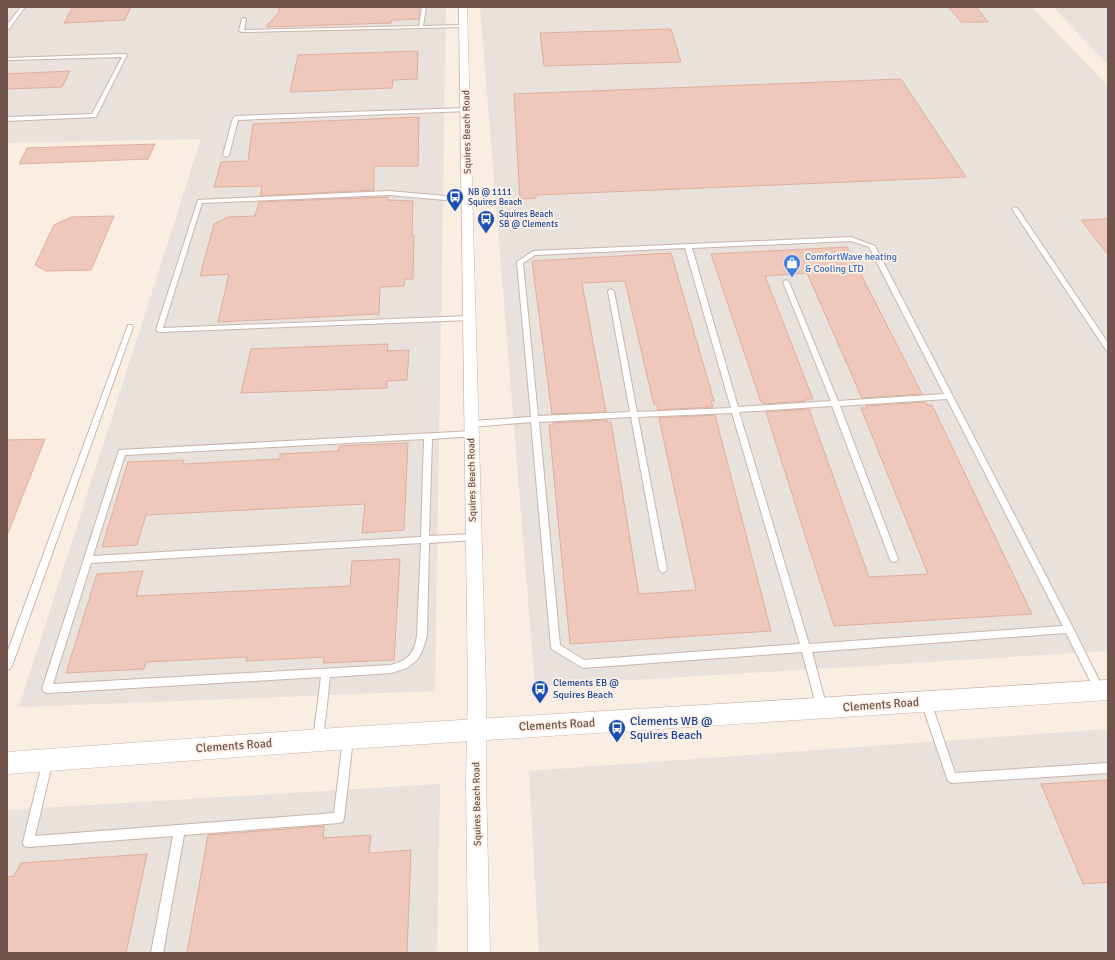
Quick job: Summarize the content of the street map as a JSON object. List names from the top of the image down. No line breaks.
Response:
{"streets":{"street":["Squires Beach Road","Clements Road"]},"crossings":[["Squires Beach Road","Clements Road"]],"places":{"bus stop":["NB @ 1111 Squires Beach","Squires Beach SB @ Clements","Clements EB @ Squires Beach","Clements WB @ Squires Beach"],"shop":["ComfortWave heating & Cooling LTD"]}}
